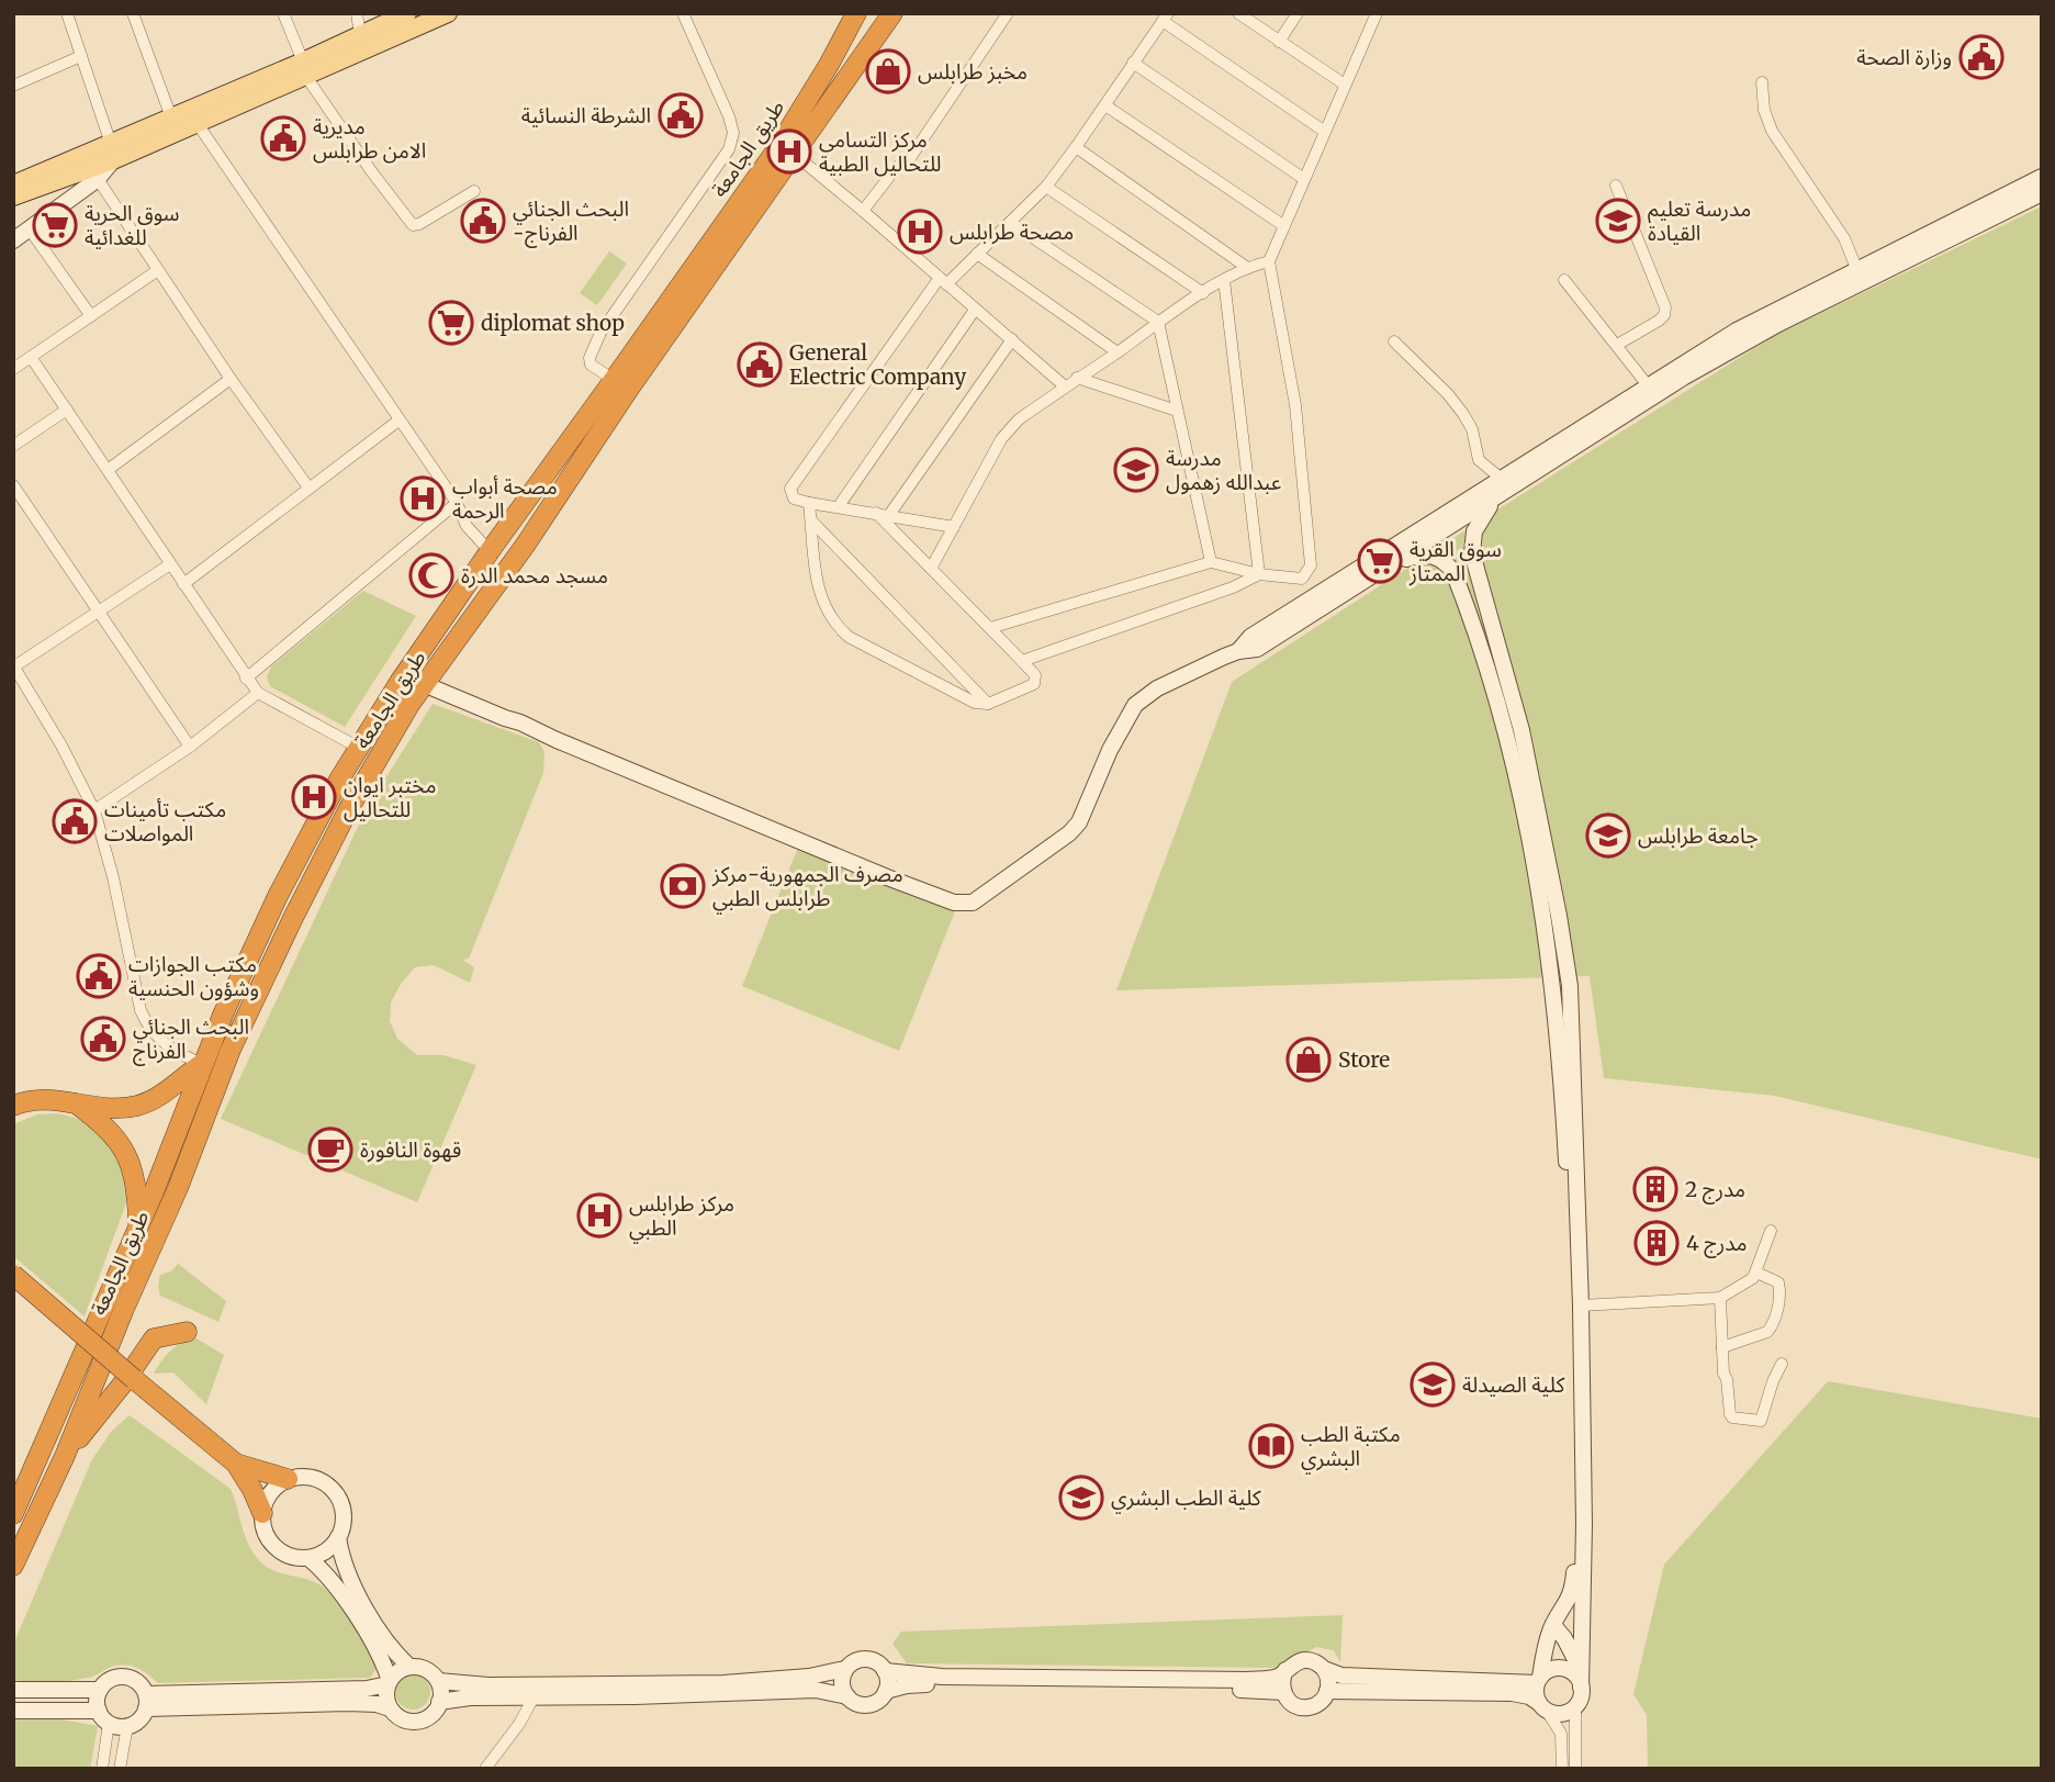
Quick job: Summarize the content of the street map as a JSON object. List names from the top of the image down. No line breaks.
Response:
{"streets":{"highway":["طريق الجامعة"]},"places":{"public building":["وزارة الصحة","الشرطة النسائية","مديرية الامن طرابلس","البحث الجنائي -الفرناج","General Electric Company","مكتب تأمينات المواصلات","مكتب الجوازات وشؤون الحنسية","البحث الجنائي الفرناج"],"shop":["مخبز طرابلس","Store"],"hospital":["مركز التسامي للتحاليل الطبية","مصحة طرابلس","مصحة أبواب الرحمة","مختبر ايوان للتحاليل","مركز طرابلس الطبي"],"school or university":["مدرسة تعليم القيادة","مدرسة عبدالله زهمول","جامعة طرابلس","كلية الصيدلة","كلية الطب البشري"],"supermarket":["سوق الحرية للغدائية","diplomat shop","سوق القرية الممتاز"],"mosque":["مسجد محمد الدرة"],"bank":["مصرف الجمهورية-مركز طرابلس الطبي"],"cafe":["قهوة النافورة"],"building":["مدرج 2","مدرج 4"],"library":["مكتبة الطب البشري"]}}
